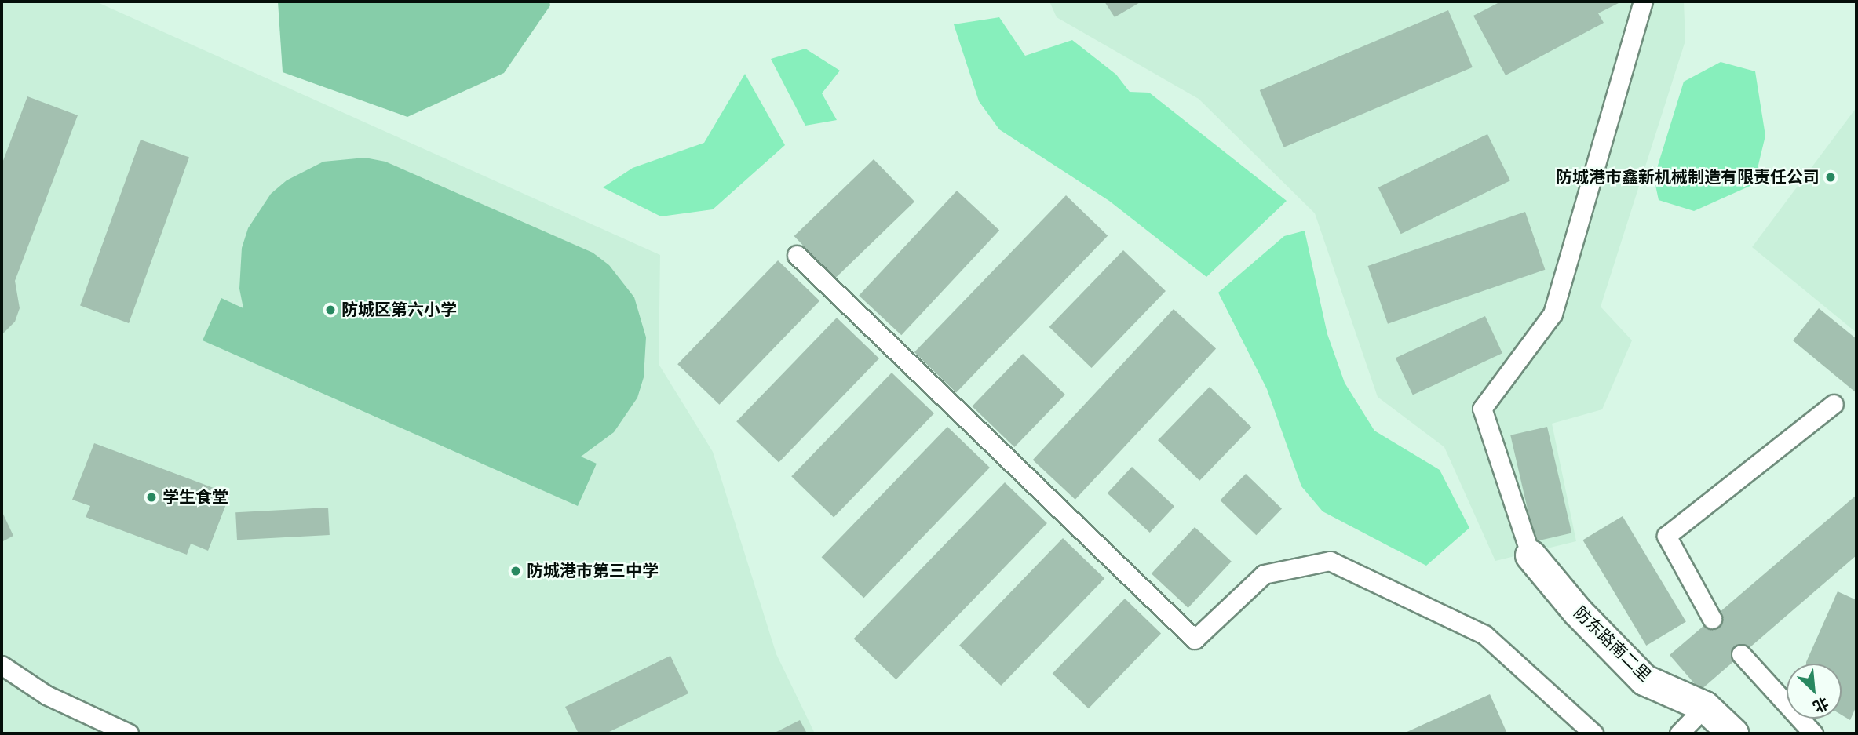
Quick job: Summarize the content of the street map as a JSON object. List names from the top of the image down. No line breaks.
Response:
{"streets":{"street":["防东路南二里"]},"places":["防城港市鑫新机械制造有限责任公司","防城区第六小学","学生食堂","防城港市第三中学"],"north":"bottom right"}
